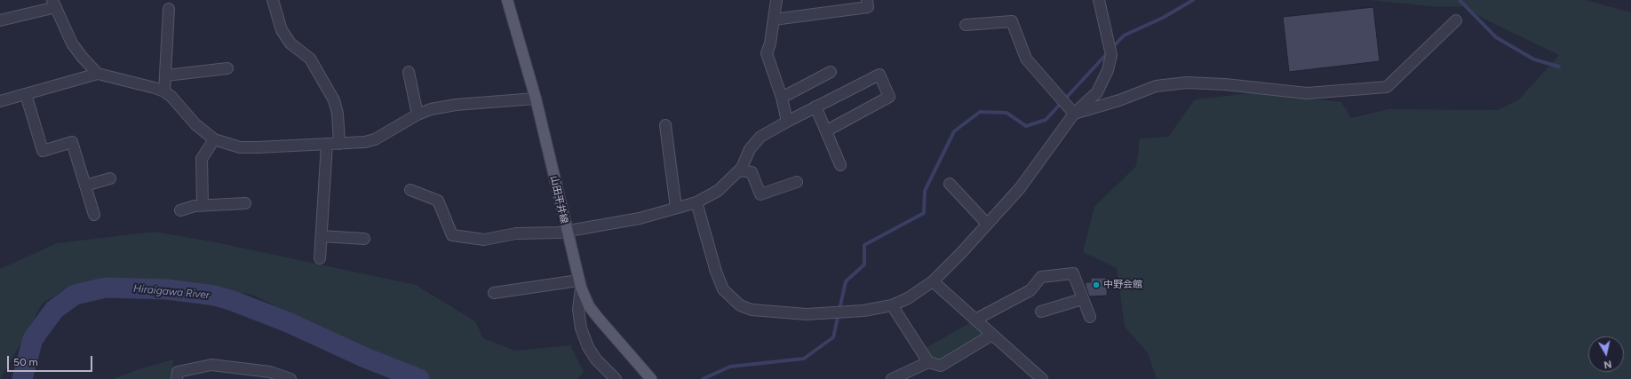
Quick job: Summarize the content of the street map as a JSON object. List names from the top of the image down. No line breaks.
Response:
{"streets":{"main road":["山田平井線"]},"water":["Hiraigawa River"],"places":["中野会館"],"scale_bar":"50 m","north":"bottom"}
